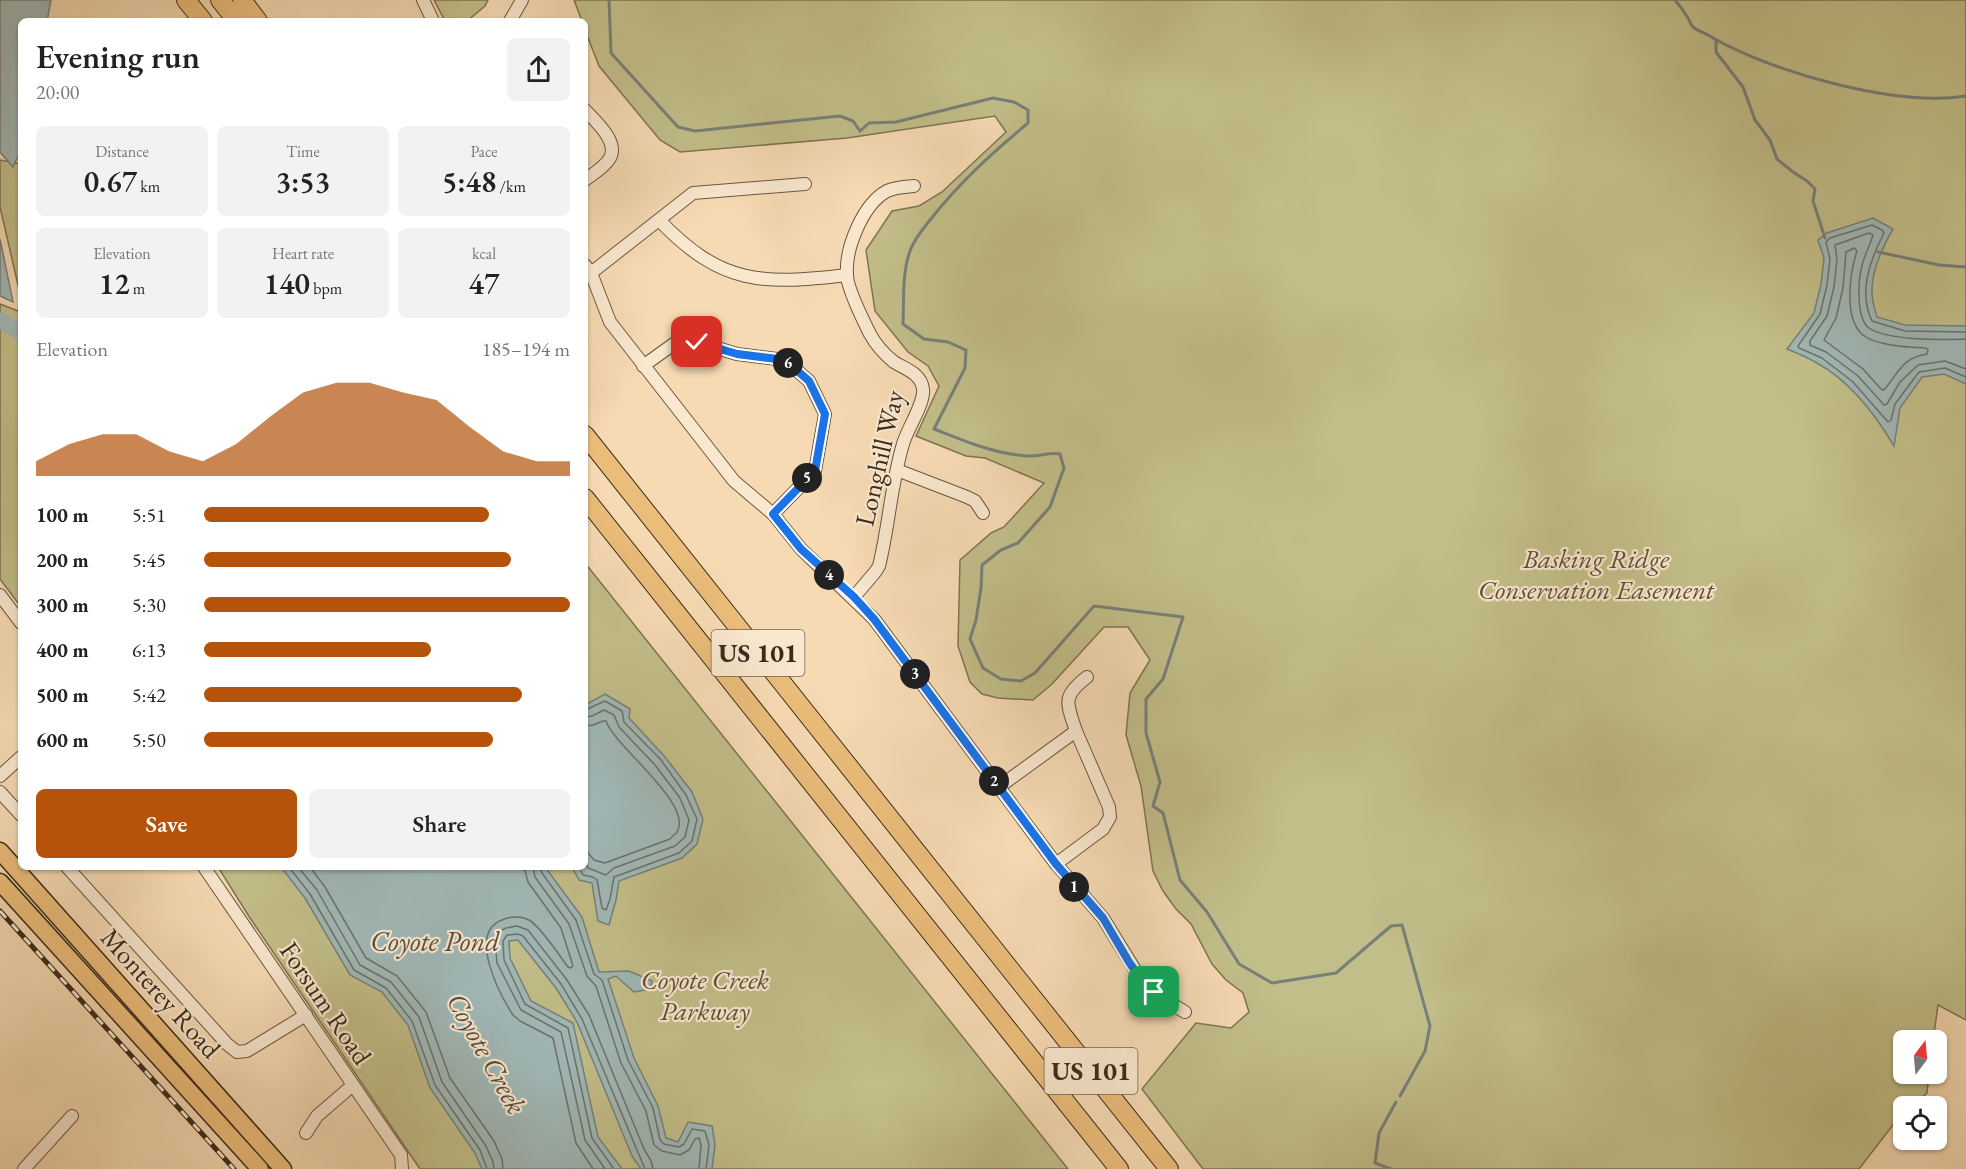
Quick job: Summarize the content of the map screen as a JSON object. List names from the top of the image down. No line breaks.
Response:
{"streets":{"highway":["US 101"],"main road":["Monterey Road"],"street":["Longhill Way","Forsum Road"]},"water":["Coyote Pond","Coyote Creek"],"parks":["Basking Ridge Conservation Easement","Coyote Creek Parkway"],"north":"top","page":{"heading":["Evening run","20:00"],"stats":[["Distance","0.67 km"],["Time","3:53"],["Pace","5:48 /km"],["Elevation","12 m"],["Heart rate","140 bpm"],["kcal","47"]],"chart":["Elevation","185–194 m"],"pins":["6","5","4","3","2","1"],"list":[{"name":"100 m","note":"5:51"},{"name":"200 m","note":"5:45"},{"name":"300 m","note":"5:30"},{"name":"400 m","note":"6:13"},{"name":"500 m","note":"5:42"},{"name":"600 m","note":"5:50"}],"buttons":["Save","Share"]}}
